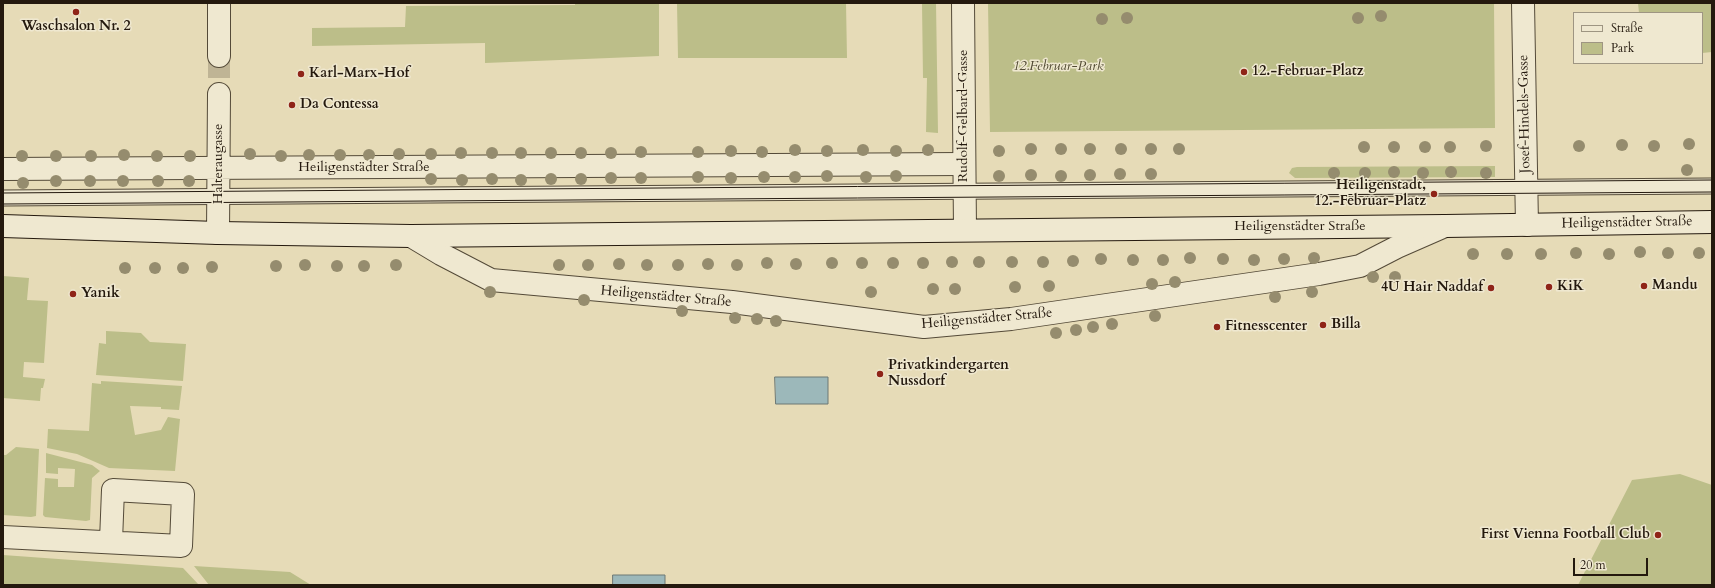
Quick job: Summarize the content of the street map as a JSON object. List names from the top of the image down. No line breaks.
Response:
{"streets":{"street":["Josef-Hindels-Gasse","Rudolf-Gelbard-Gasse","Halteraugasse","Heiligenstädter Straße"]},"crossings":[["Josef-Hindels-Gasse","Heiligenstädter Straße"],["Rudolf-Gelbard-Gasse","Heiligenstädter Straße"],["Halteraugasse","Heiligenstädter Straße"]],"parks":["12.Februar-Park"],"places":["Waschsalon Nr. 2","12.-Februar-Platz","Karl-Marx-Hof","Da Contessa","Heiligenstadt, 12.-Februar-Platz","Mandu","KiK","4U Hair Naddaf","Yanik","Billa","Fitnesscenter","Privatkindergarten Nussdorf","First Vienna Football Club"],"legend":["Straße","Park"],"scale_bar":"20 m"}
